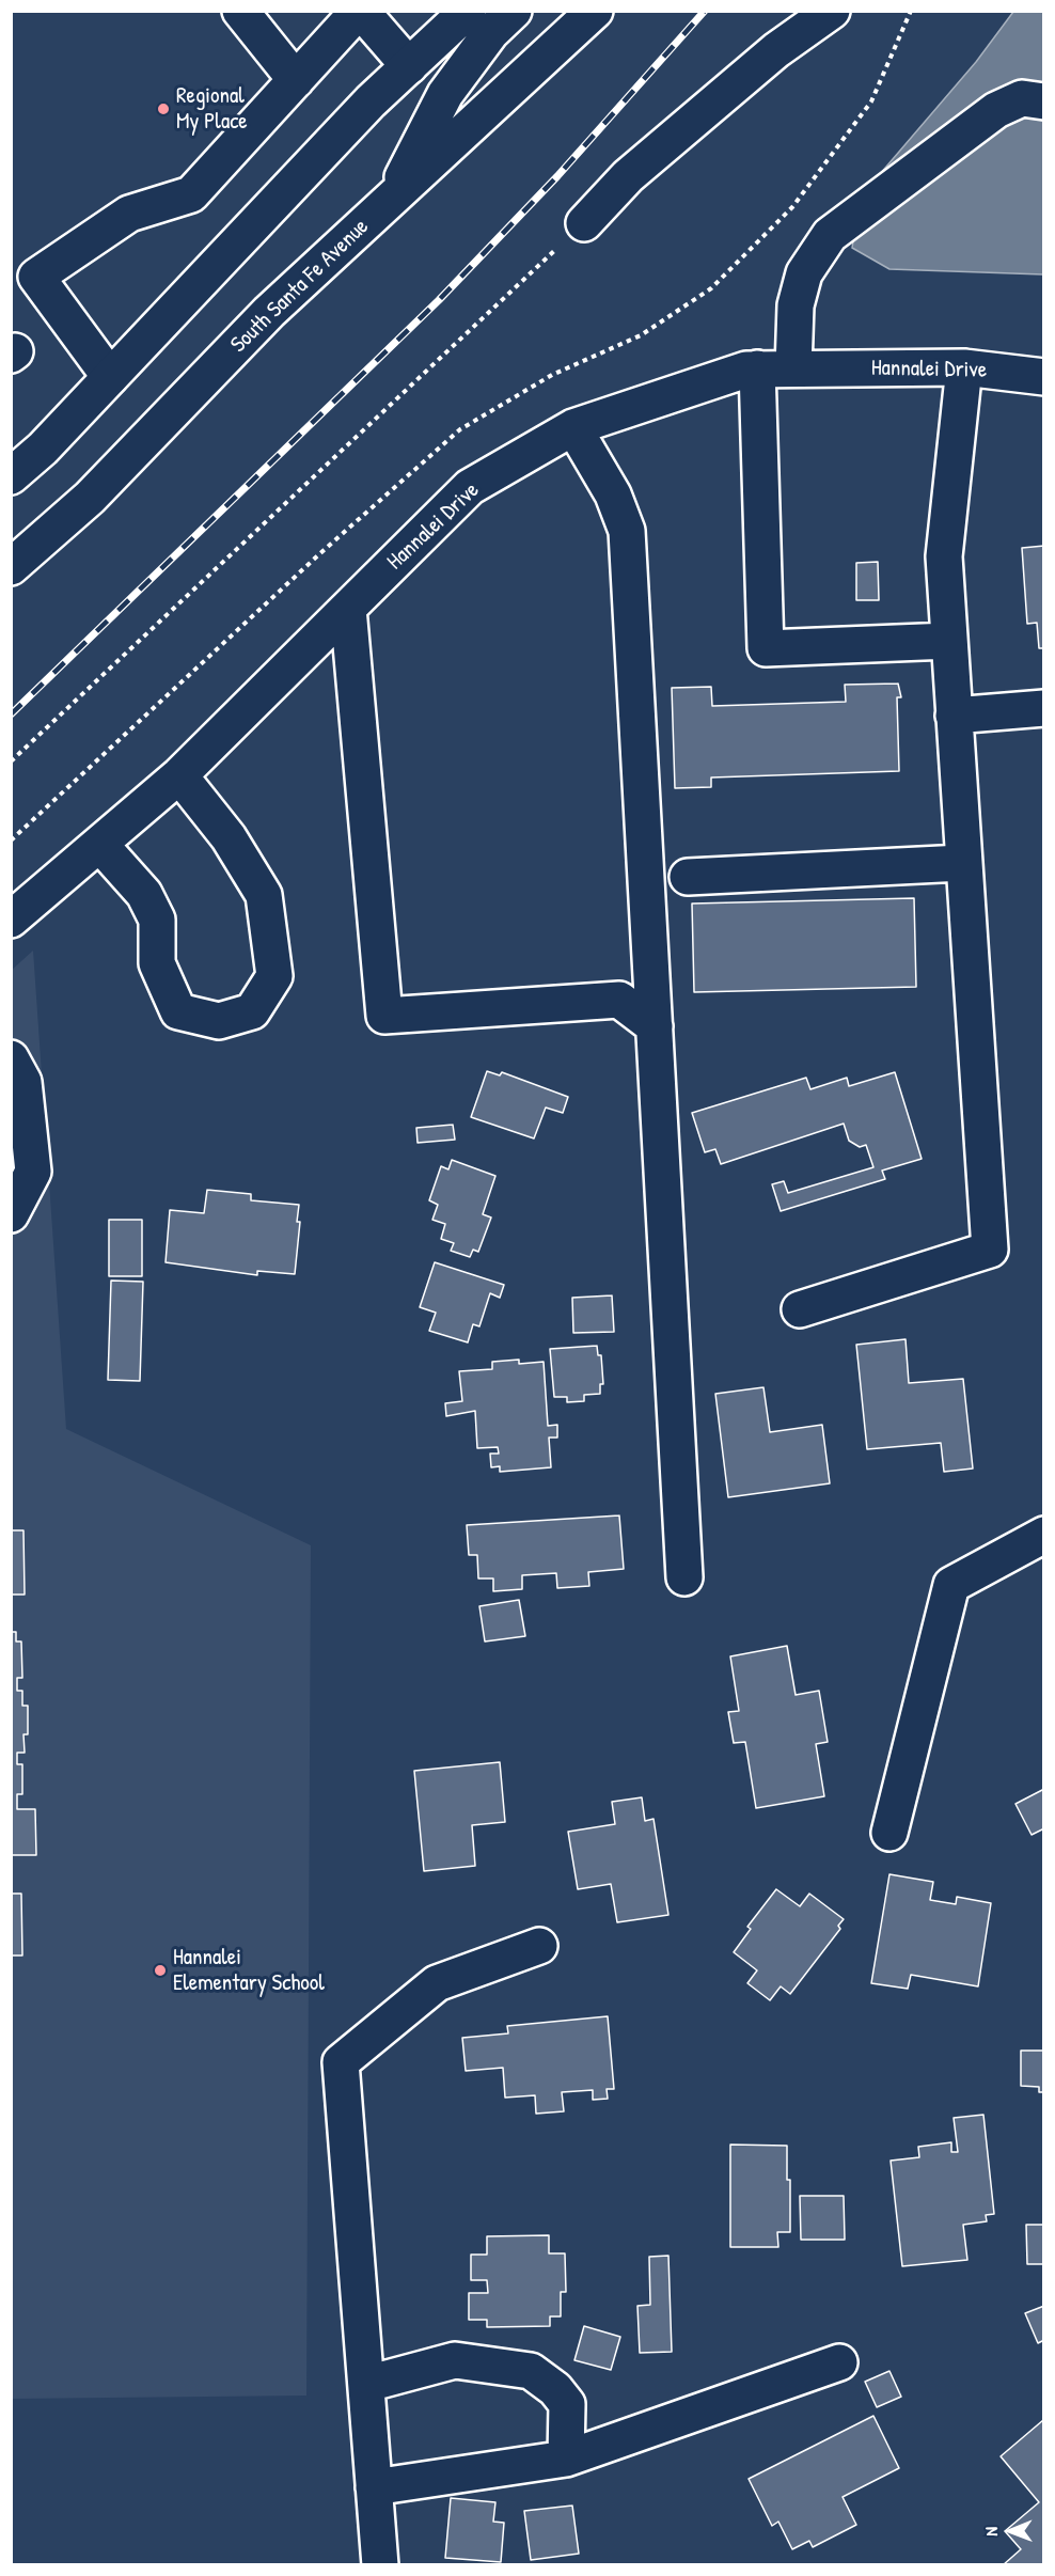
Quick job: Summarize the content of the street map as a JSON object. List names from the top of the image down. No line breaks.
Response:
{"streets":{"street":["South Santa Fe Avenue","Hannalei Drive"]},"places":["Regional My Place","Hannalei Elementary School"],"north":"left"}
